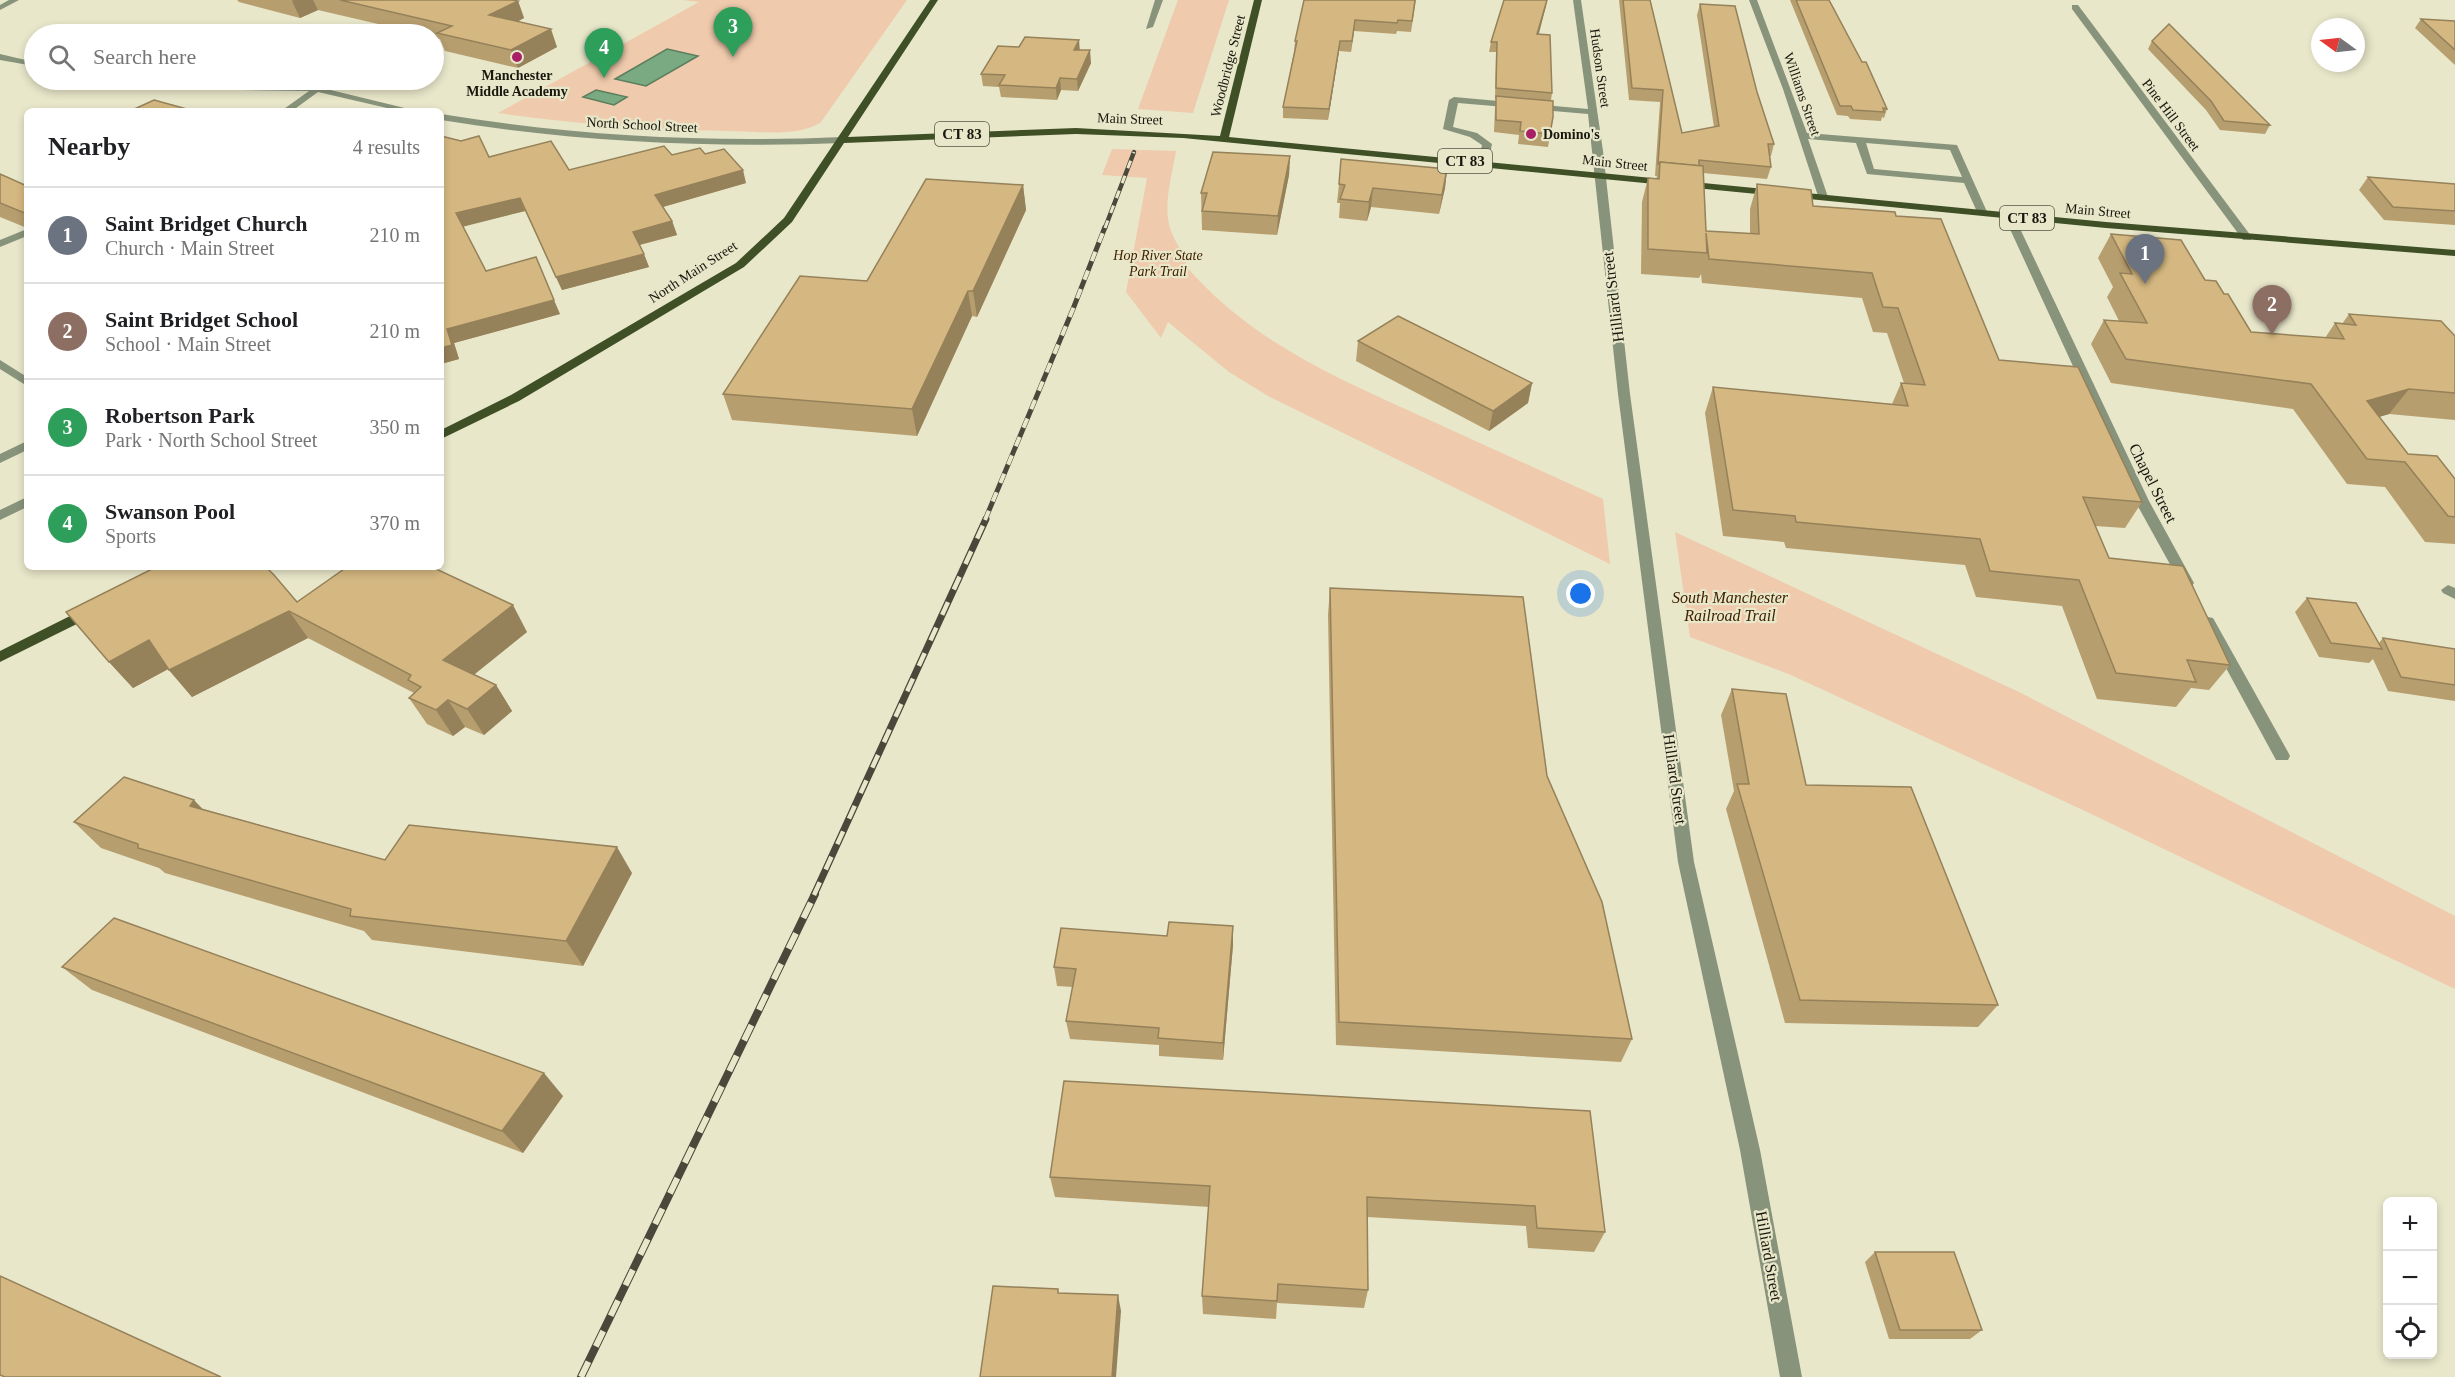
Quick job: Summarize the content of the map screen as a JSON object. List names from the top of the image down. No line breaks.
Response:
{"streets":{"main road":["Woodbridge Street","Main Street","CT 83","North Main Street"],"street":["Hudson Street","Williams Street","Pine Hill Street","North School Street","Hilliard Street","Chapel Street"]},"crossings":[["Woodbridge Street","Main Street"],["Hudson Street","Main Street"],["Hudson Street","Hilliard Street"],["Williams Street","Main Street"],["Pine Hill Street","Main Street"],["Main Street","North School Street"],["Main Street","North Main Street"],["Main Street","Hilliard Street"],["Main Street","Chapel Street"],["North School Street","North Main Street"]],"parks":["Hop River State Park Trail","South Manchester Railroad Trail"],"places":["Manchester Middle Academy","Domino's"],"north":"left","page":{"pins":["3","4","1","2"],"search":"Search here","heading":["Nearby","4 results"],"list":[{"mark":"1","name":"Saint Bridget Church","note":"Church · Main Street","value":"210 m"},{"mark":"2","name":"Saint Bridget School","note":"School · Main Street","value":"210 m"},{"mark":"3","name":"Robertson Park","note":"Park · North School Street","value":"350 m"},{"mark":"4","name":"Swanson Pool","note":"Sports","value":"370 m"}],"map_buttons":["+","−"]}}
